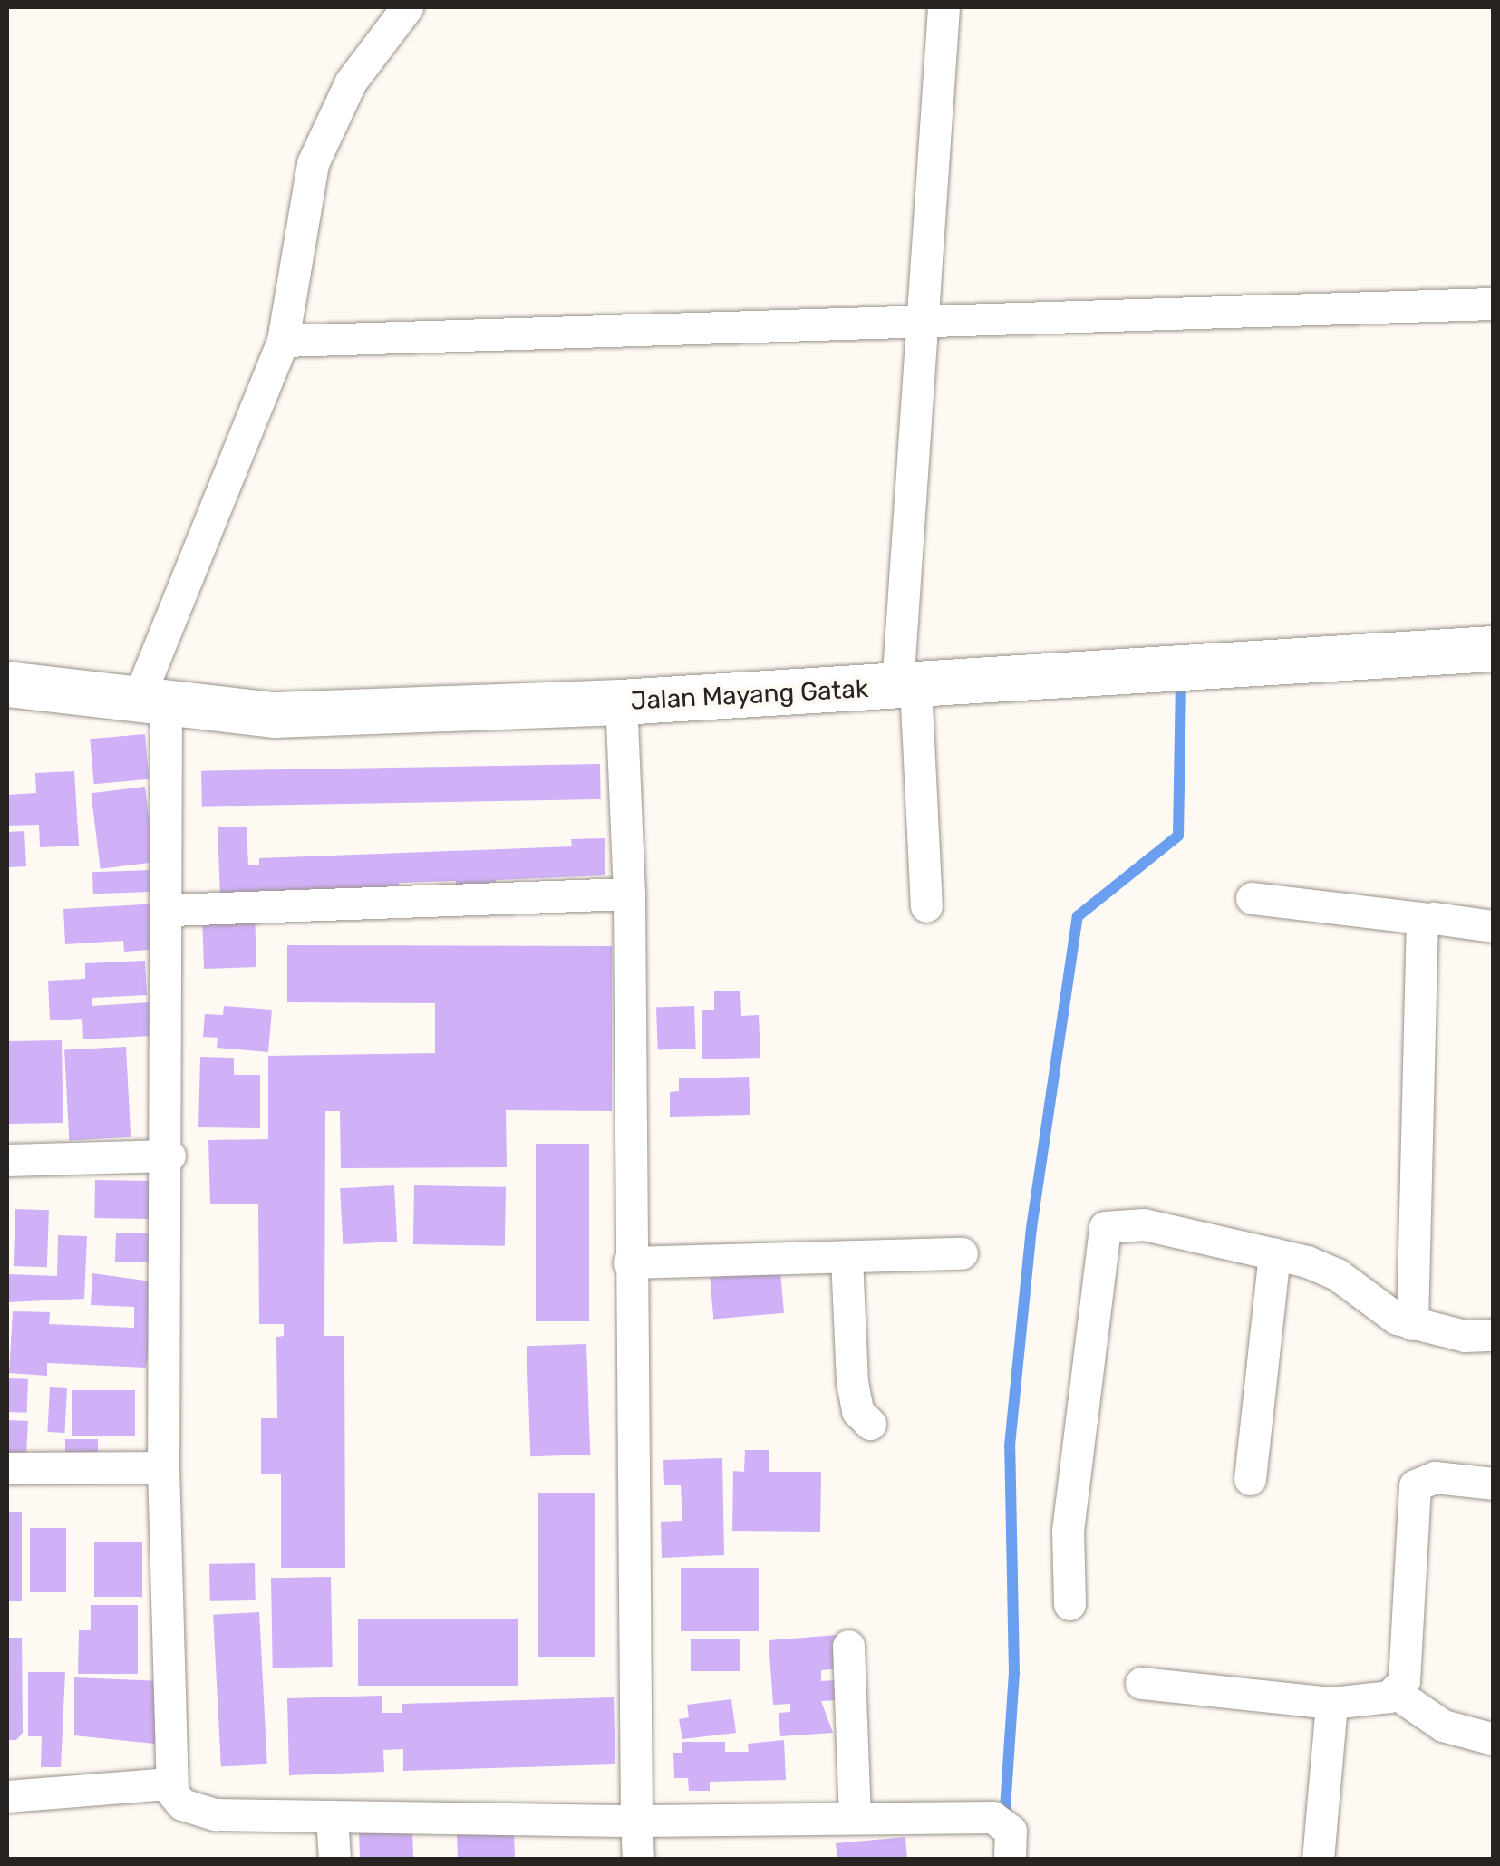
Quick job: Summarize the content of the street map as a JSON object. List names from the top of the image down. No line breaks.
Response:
{"streets":{"street":["Jalan Mayang Gatak"]}}
